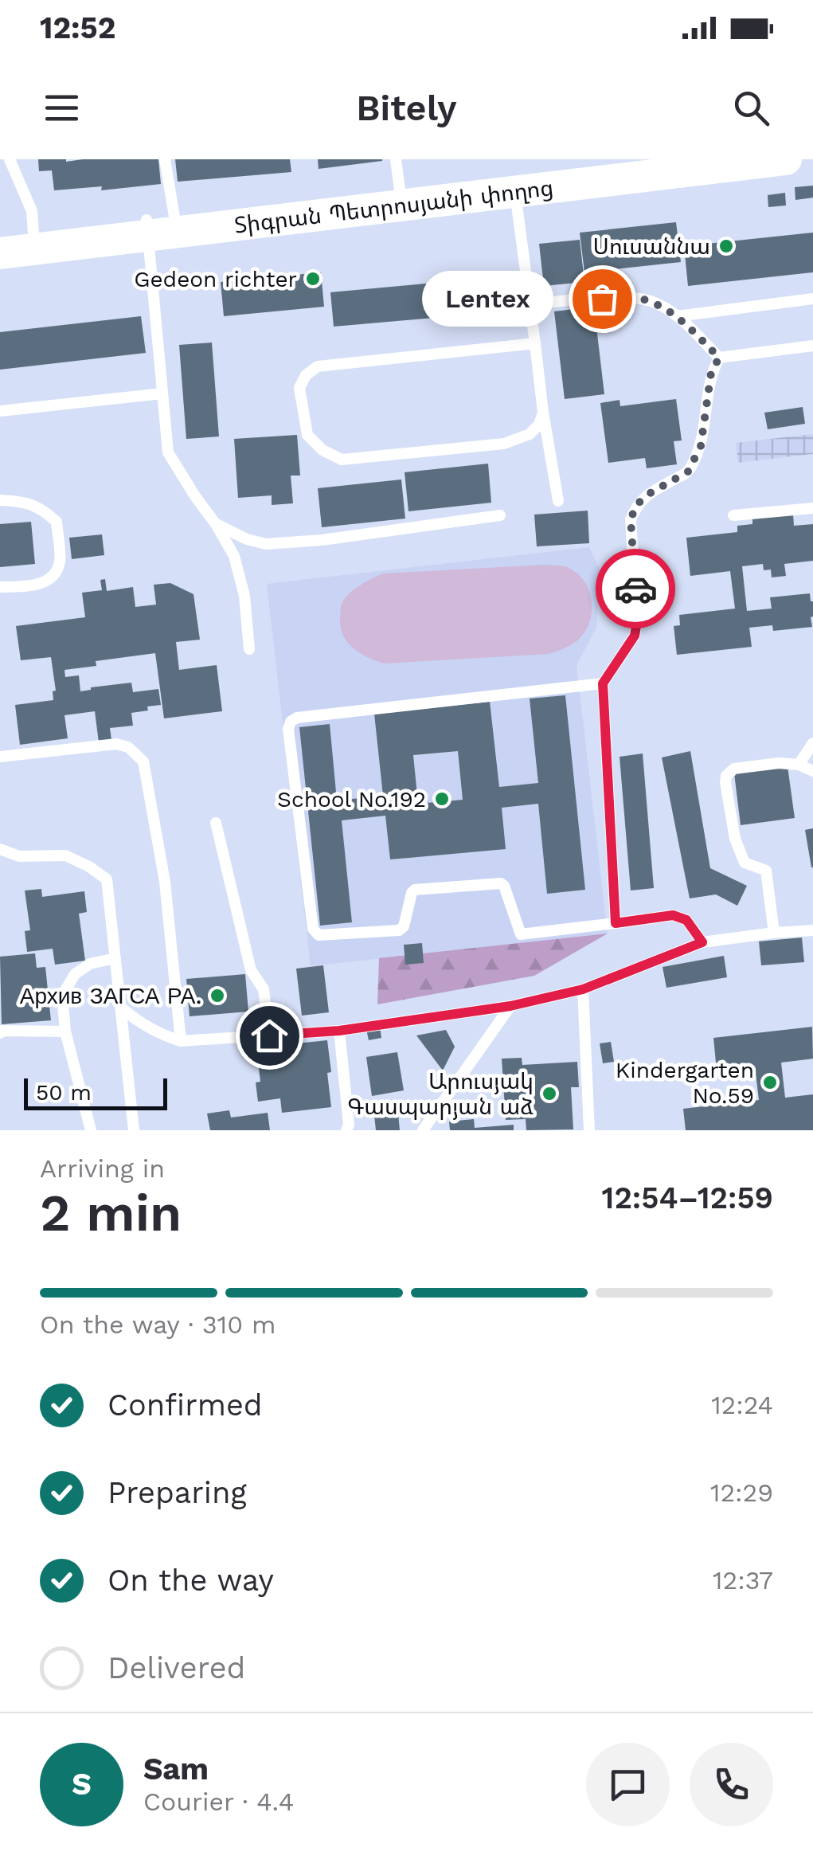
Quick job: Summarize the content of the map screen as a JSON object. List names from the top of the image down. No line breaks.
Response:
{"streets":{"main road":["Տիգրան Պետրոսյանի փողոց"]},"places":["Սուսաննա","Gedeon richter","Lentex","School No.192","Архив ЗАГСА РА.","Kindergarten No.59","Արուսյակ Գասպարյան աձ"],"scale_bar":"50 m","page":{"status":"12:52","header":"Bitely","bubble":"Lentex","scale":"50 m","heading":["2 min","Arriving in","12:54–12:59"],"panel":["Sam","Courier · 4.4"],"bar":"On the way · 310 m","list":[["Confirmed","12:24"],["Preparing","12:29"],["On the way","12:37"],"Delivered"],"round":"S"}}
